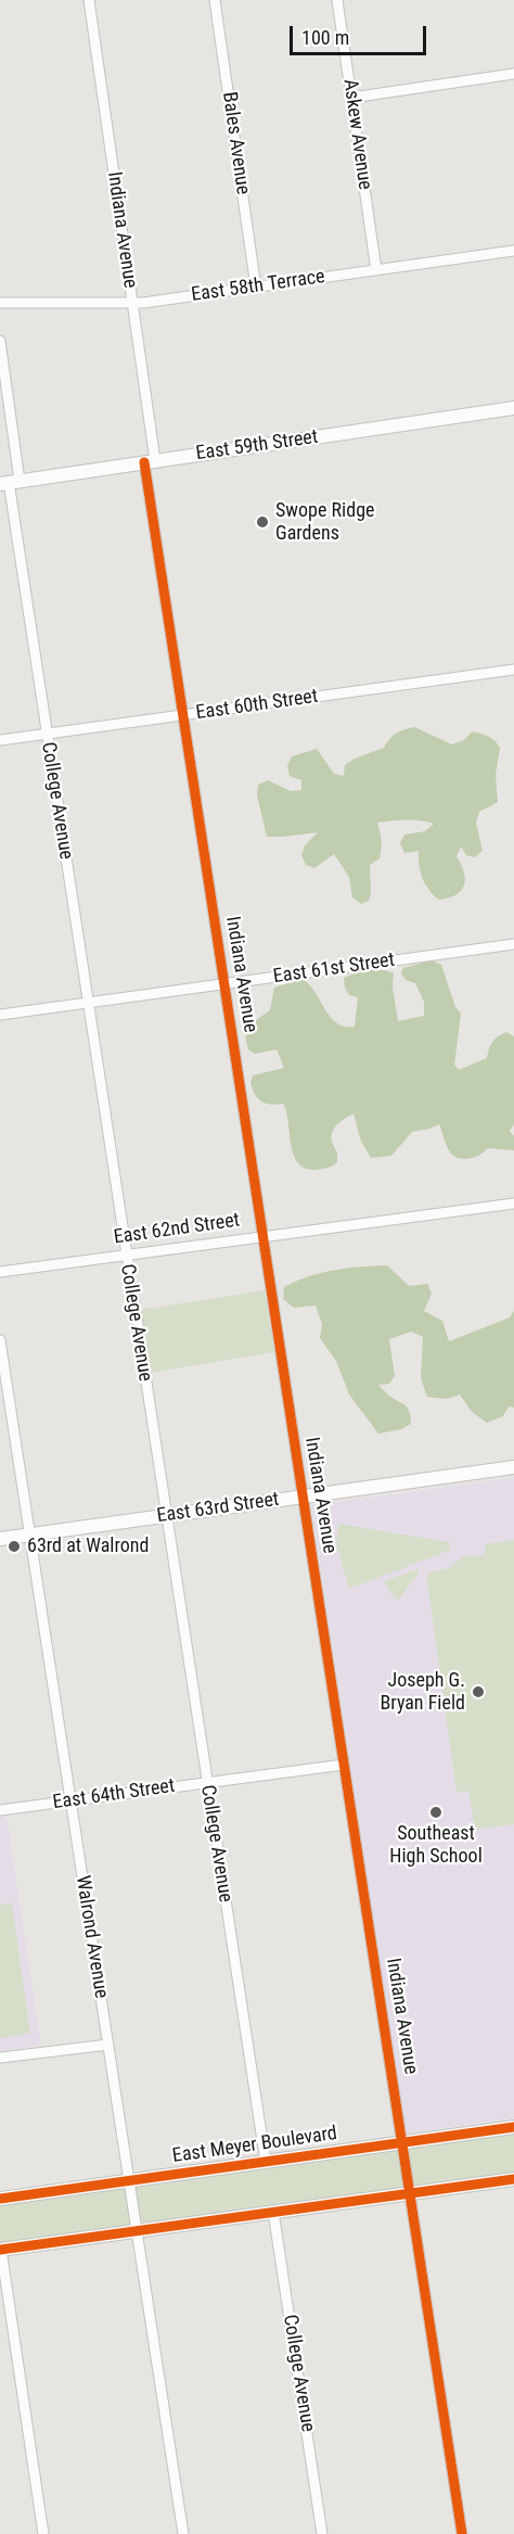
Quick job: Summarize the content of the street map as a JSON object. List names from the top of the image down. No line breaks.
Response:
{"streets":{"main road":["East 59th Street","East 63rd Street","East Meyer Boulevard"],"street":["Askew Avenue","Bales Avenue","Indiana Avenue","East 58th Terrace","East 60th Street","College Avenue","East 61st Street","East 62nd Street","East 64th Street","Walrond Avenue"]},"crossings":[["Askew Avenue","East 58th Terrace"],["Bales Avenue","East 58th Terrace"],["Indiana Avenue","East 58th Terrace"],["Indiana Avenue","East 59th Street"],["Indiana Avenue","East 60th Street"],["Indiana Avenue","East 61st Street"],["Indiana Avenue","East 62nd Street"],["Indiana Avenue","East 63rd Street"],["Indiana Avenue","East 64th Street"],["Indiana Avenue","East Meyer Boulevard"],["East 59th Street","College Avenue"],["East 60th Street","College Avenue"],["College Avenue","East 61st Street"],["College Avenue","East 62nd Street"],["College Avenue","East 63rd Street"],["College Avenue","East 64th Street"],["College Avenue","East Meyer Boulevard"],["East 63rd Street","Walrond Avenue"],["East 64th Street","Walrond Avenue"],["Walrond Avenue","East Meyer Boulevard"]],"places":["Swope Ridge Gardens","63rd at Walrond","Joseph G. Bryan Field","Southeast High School"],"scale_bar":"100 m"}
